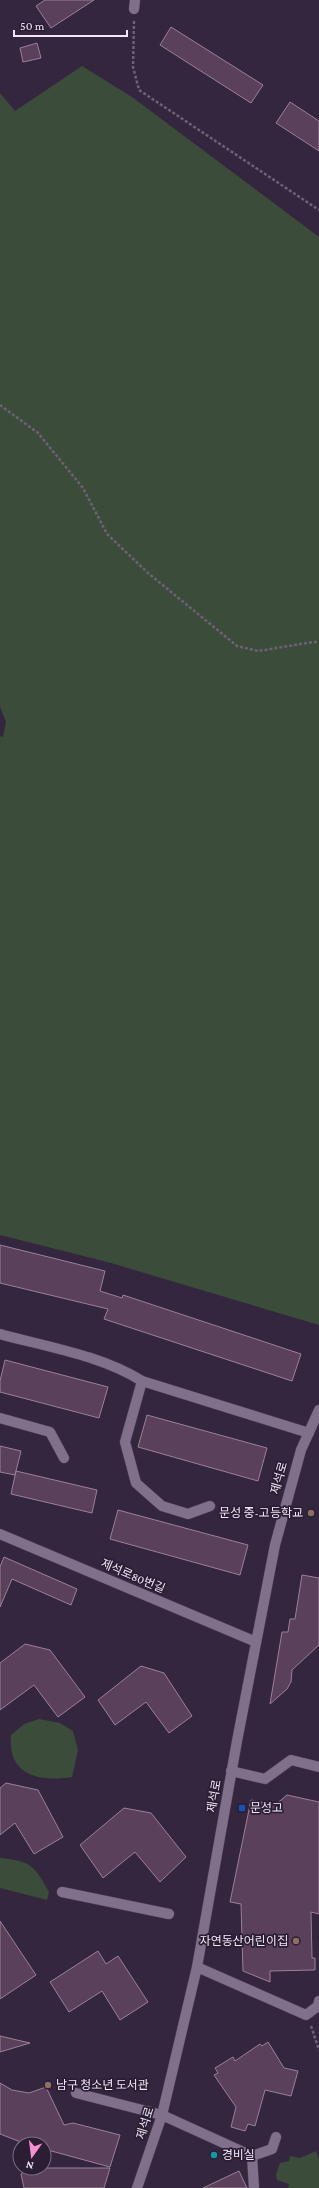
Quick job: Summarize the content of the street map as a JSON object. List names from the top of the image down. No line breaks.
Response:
{"streets":{"street":["제석로","제석로80번길"]},"crossings":[["제석로","제석로80번길"]],"places":{"other":["문성 중-고등학교","자연동산어린이집","남구 청소년 도서관","경비실"],"transit":["문성고"]},"scale_bar":"50 m","north":"bottom"}
